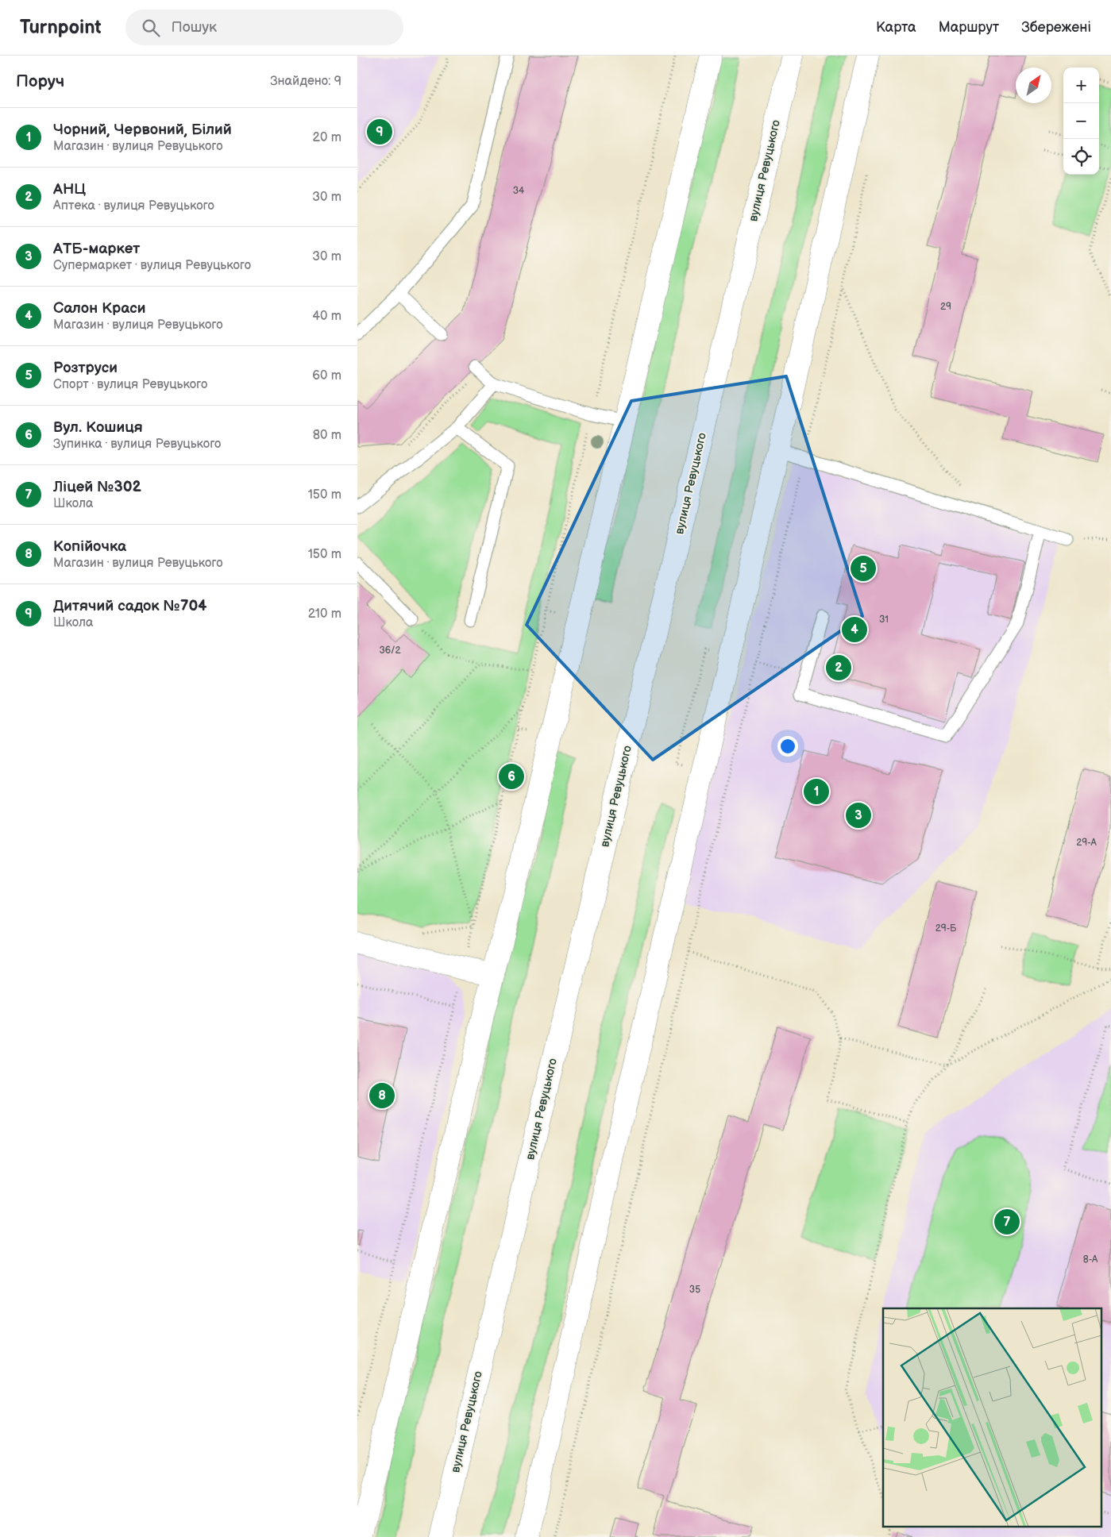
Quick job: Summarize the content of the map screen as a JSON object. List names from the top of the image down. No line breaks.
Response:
{"streets":{"street":["вулиця Ревуцького"]},"house_numbers":["34","29","31","36/2","29-А","29-Б","8-А","35"],"north":"top right","page":{"header":"Turnpoint","search":"Пошук","nav":["Карта","Маршрут","Збережені"],"heading":["Поруч","Знайдено: 9"],"map_buttons":["+","−"],"list":[{"mark":"1","name":"Чорний, Червоний, Білий","note":"Магазин · вулиця Ревуцького","value":"20 m"},{"mark":"2","name":"АНЦ","note":"Аптека · вулиця Ревуцького","value":"30 m"},{"mark":"3","name":"АТБ-маркет","note":"Супермаркет · вулиця Ревуцького","value":"30 m"},{"mark":"4","name":"Салон Краси","note":"Магазин · вулиця Ревуцького","value":"40 m"},{"mark":"5","name":"Розтруси","note":"Спорт · вулиця Ревуцького","value":"60 m"},{"mark":"6","name":"Вул. Кошиця","note":"Зупинка · вулиця Ревуцького","value":"80 m"},{"mark":"7","name":"Ліцей №302","note":"Школа","value":"150 m"},{"mark":"8","name":"Копійочка","note":"Магазин · вулиця Ревуцького","value":"150 m"},{"mark":"9","name":"Дитячий садок №704","note":"Школа","value":"210 m"}],"pins":["9","5","4","2","6","1","3","8","7"]}}
